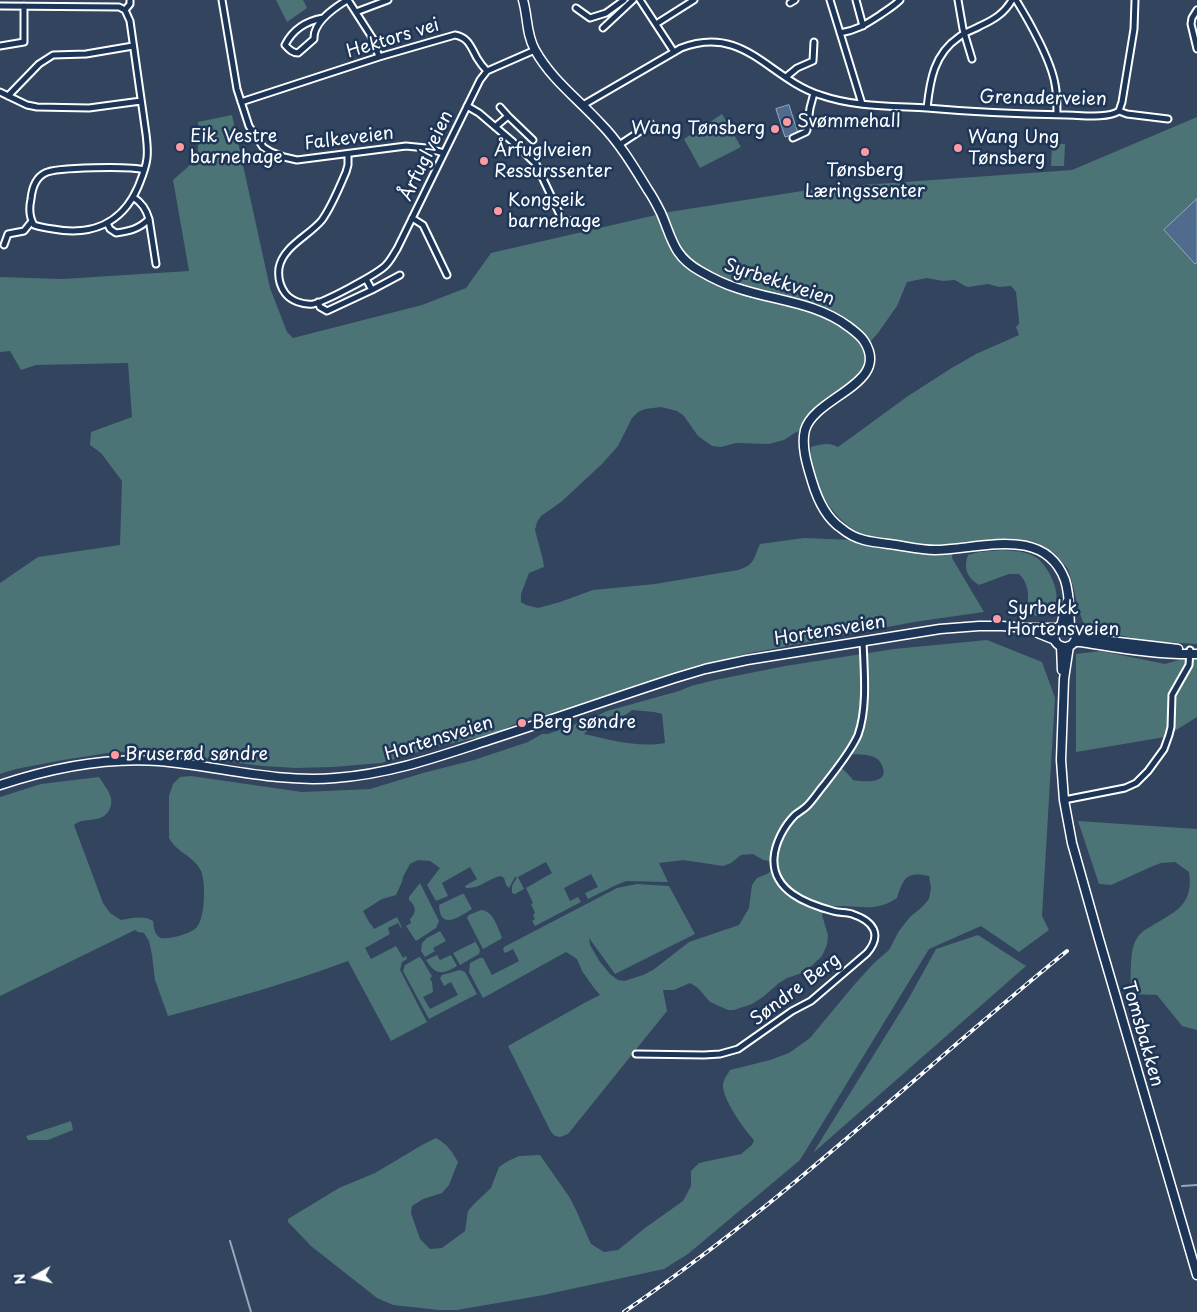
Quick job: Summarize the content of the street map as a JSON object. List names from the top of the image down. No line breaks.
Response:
{"streets":{"main road":["Syrbekkveien","Hortensveien","Tomsbakken"],"street":["Hektors vei","Grenaderveien","Falkeveien","Årfuglveien","Søndre Berg"]},"crossings":[["Hektors vei","Falkeveien"],["Hektors vei","Årfuglveien"],["Grenaderveien","Syrbekkveien"],["Falkeveien","Årfuglveien"],["Syrbekkveien","Hortensveien"],["Syrbekkveien","Tomsbakken"],["Hortensveien","Søndre Berg"],["Hortensveien","Tomsbakken"]],"places":["Svømmehall","Wang Tønsberg","Eik Vestre barnehage","Wang Ung Tønsberg","Tønsberg Læringssenter","Årfuglveien Ressurssenter","Kongseik barnehage","Syrbekk Hortensveien","Berg søndre","Bruserød søndre"],"north":"left"}
